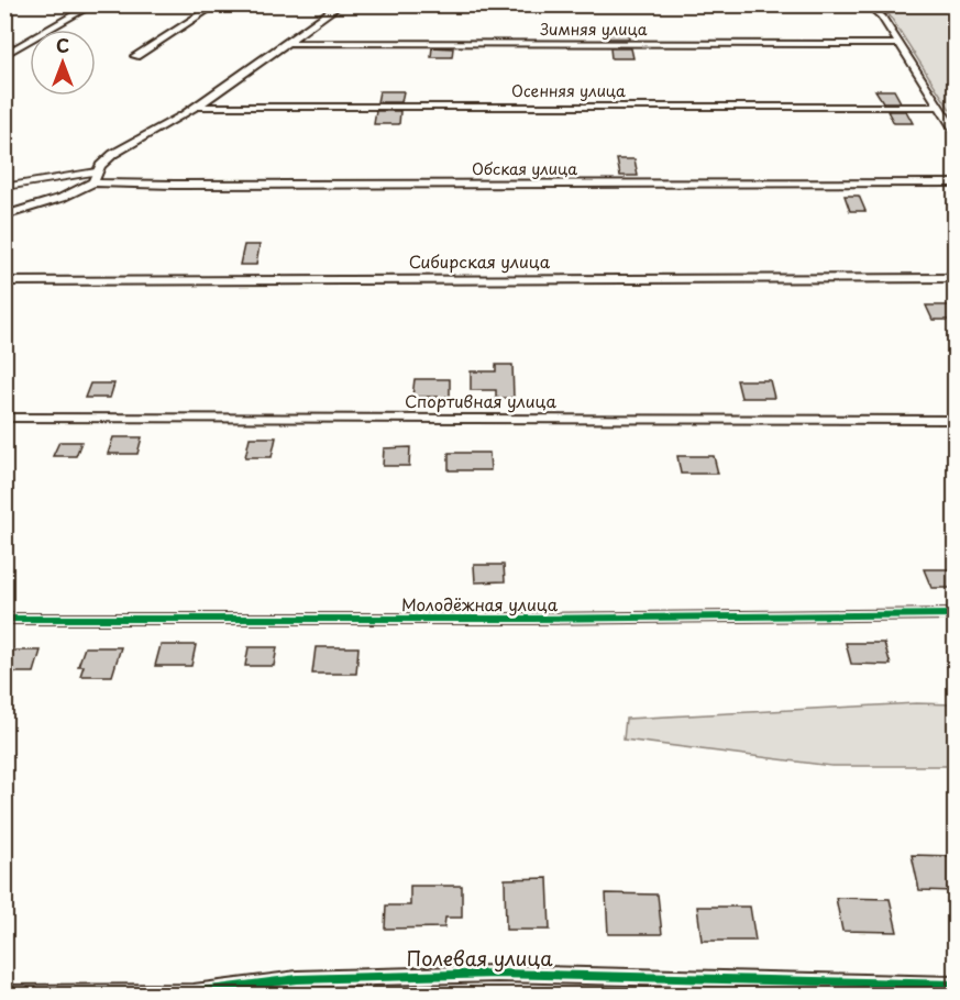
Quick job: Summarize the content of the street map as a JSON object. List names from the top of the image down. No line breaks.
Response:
{"streets":{"street":["Зимняя улица","Осенняя улица","Обская улица","Сибирская улица","Спортивная улица","Молодёжная улица","Полевая улица"]},"north":"top"}
